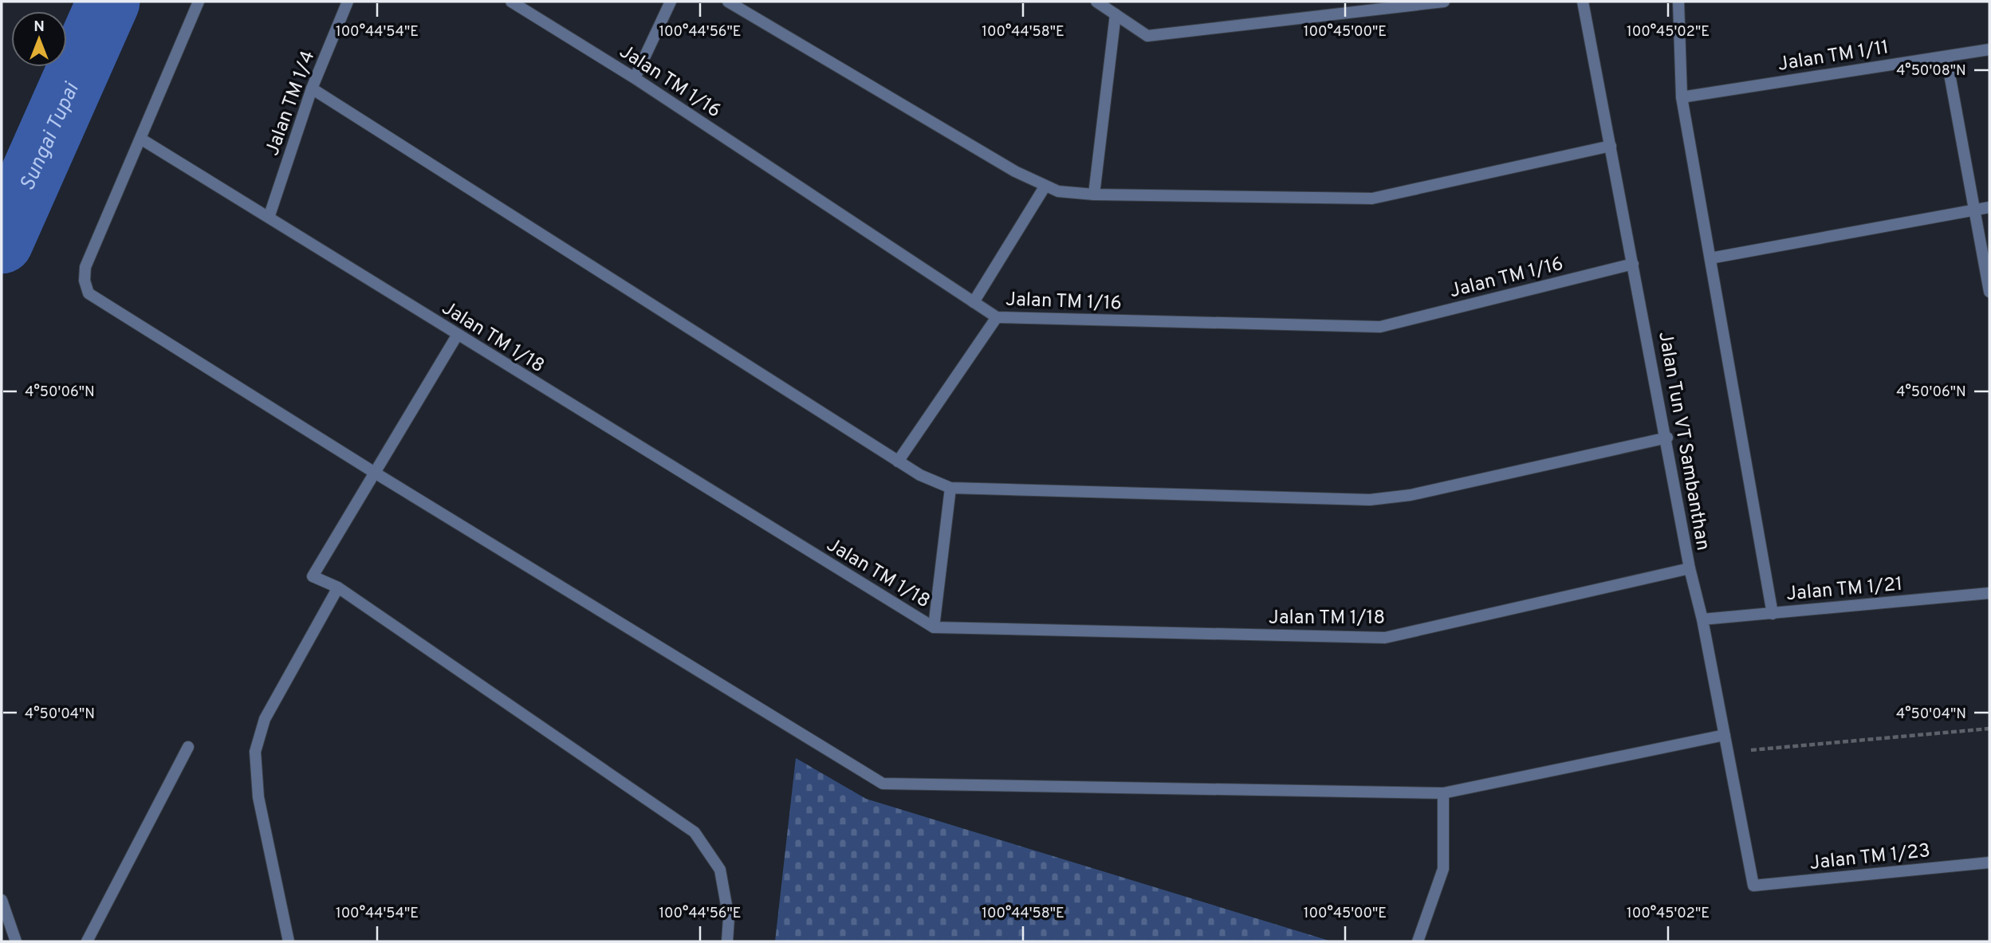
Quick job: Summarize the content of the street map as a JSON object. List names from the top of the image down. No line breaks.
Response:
{"streets":{"street":["Jalan TM 1/11","Jalan TM 1/16","Jalan TM 1/4","Jalan TM 1/18","Jalan Tun VT Sambanthan","Jalan TM 1/21","Jalan TM 1/23"]},"crossings":[["Jalan TM 1/16","Jalan Tun VT Sambanthan"],["Jalan TM 1/4","Jalan TM 1/18"],["Jalan TM 1/18","Jalan Tun VT Sambanthan"],["Jalan Tun VT Sambanthan","Jalan TM 1/21"],["Jalan Tun VT Sambanthan","Jalan TM 1/23"]],"water":["Sungai Tupai"],"north":"top","coordinates":["100°44'54\"E","100°44'56\"E","100°44'58\"E","100°45'00\"E","100°45'02\"E","4°50'08\"N","4°50'06\"N","4°50'04\"N"]}
